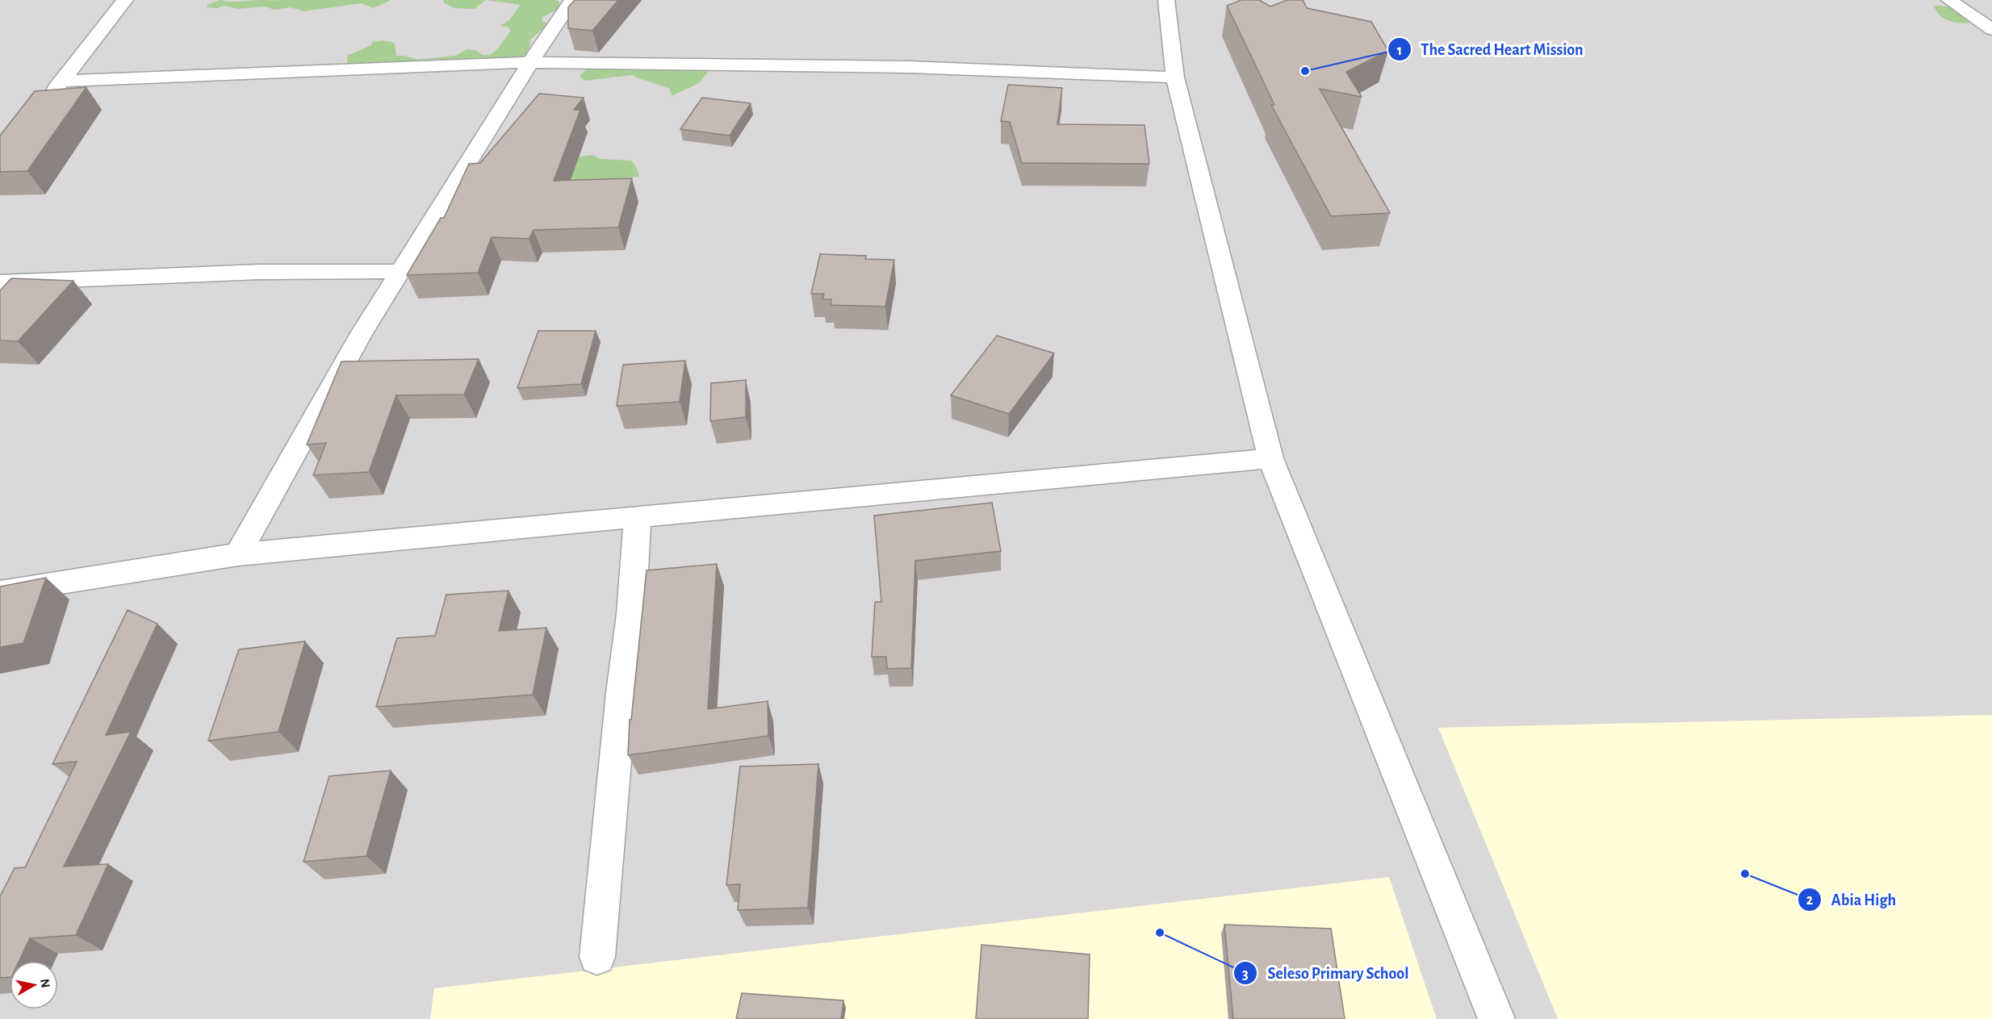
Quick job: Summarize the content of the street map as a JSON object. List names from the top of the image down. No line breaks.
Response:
{"places":["The Sacred Heart Mission","Abia High","Seleso Primary School"],"north":"right"}
